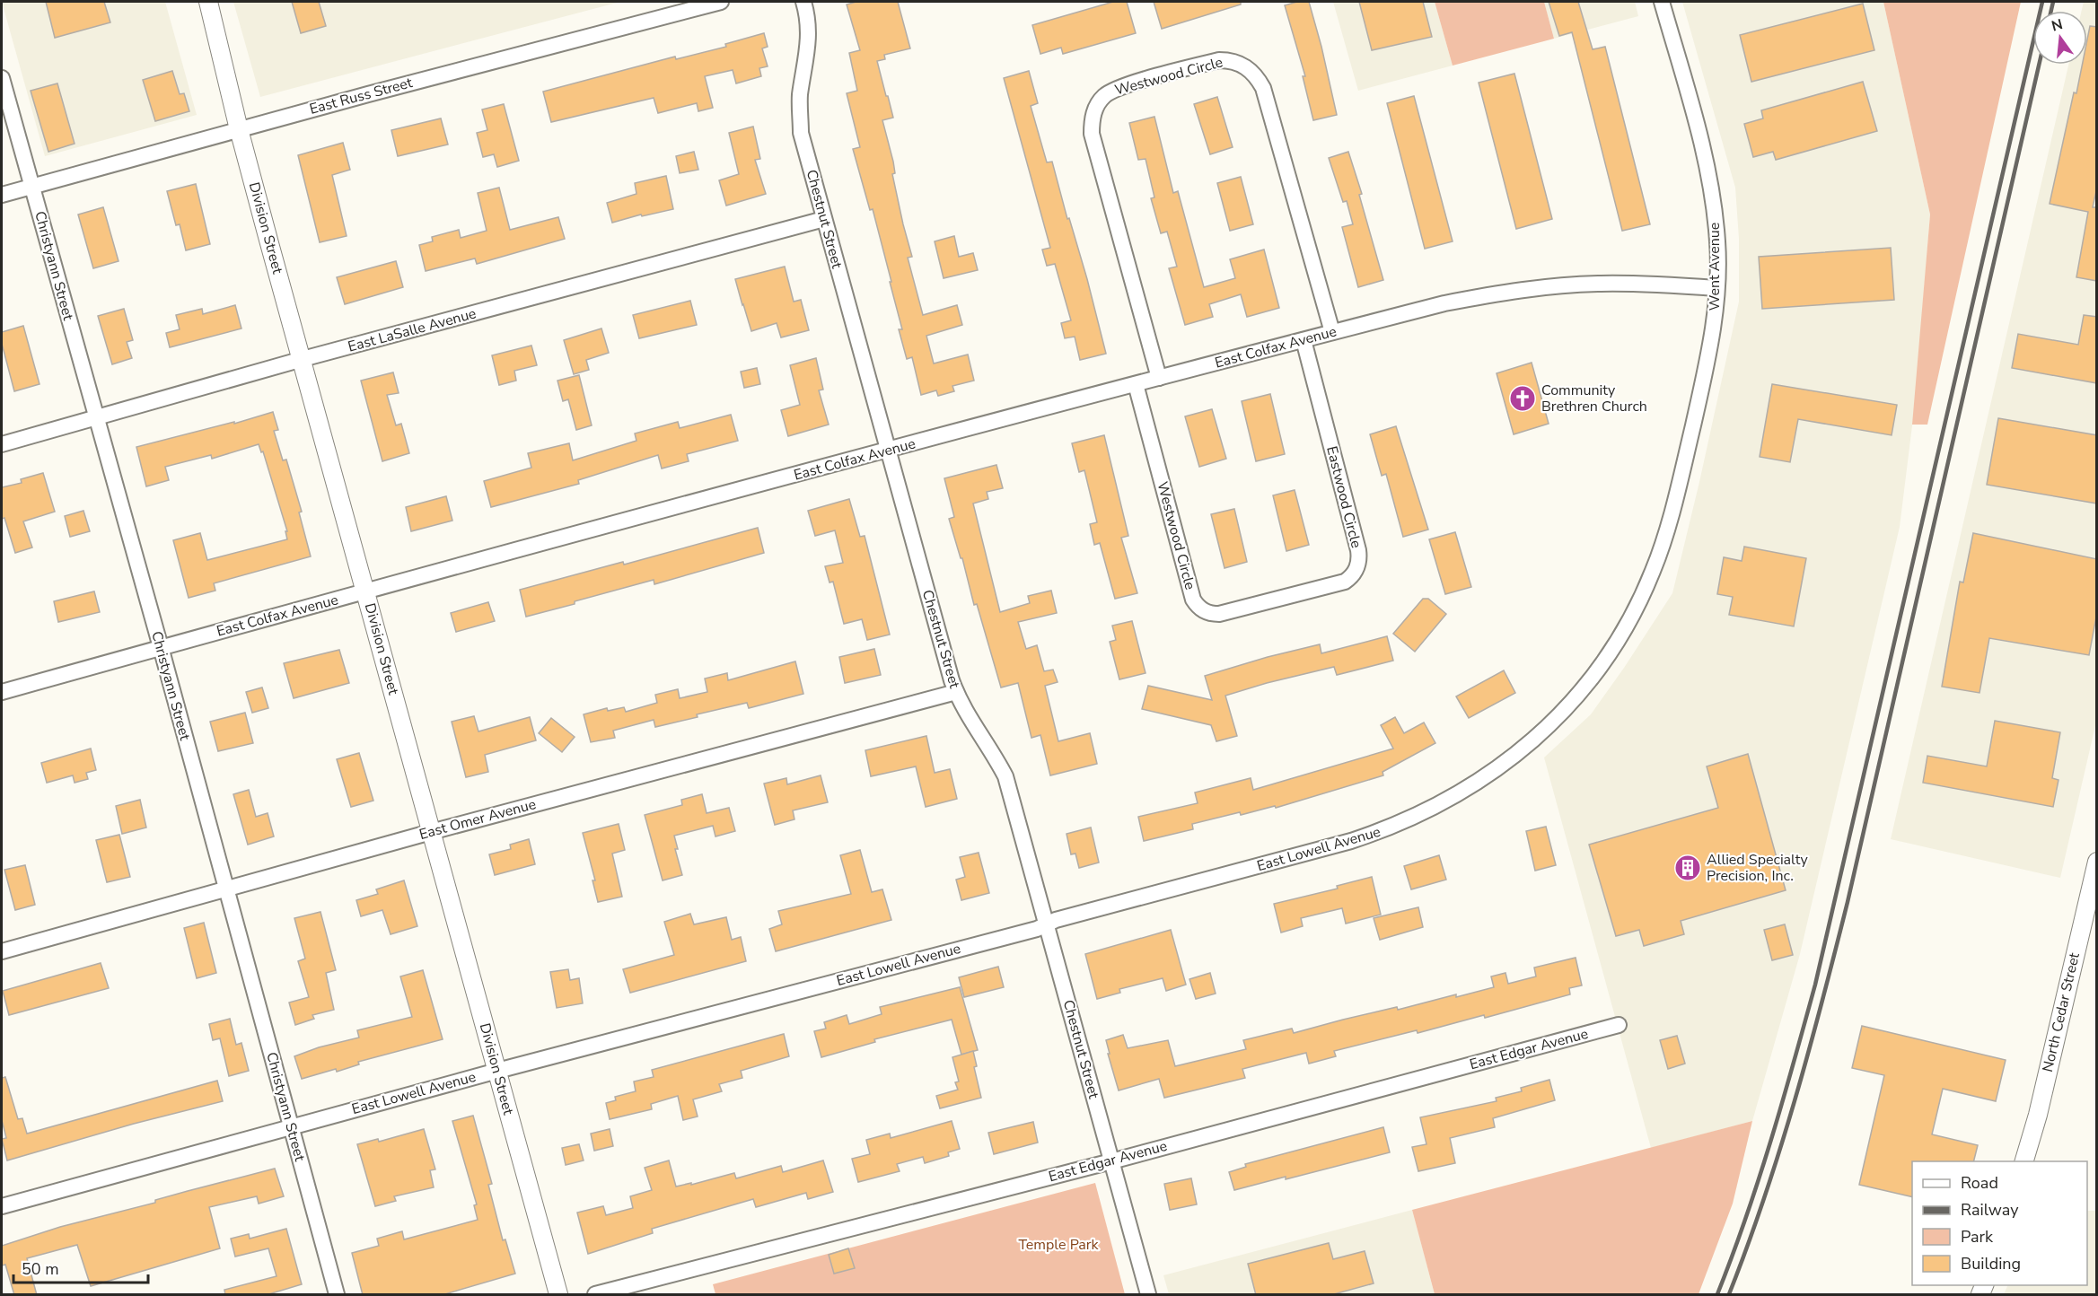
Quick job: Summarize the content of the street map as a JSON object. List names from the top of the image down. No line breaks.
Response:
{"streets":{"street":["Westwood Circle","East Russ Street","Chestnut Street","Division Street","Christyann Street","Went Avenue","East LaSalle Avenue","East Colfax Avenue","Eastwood Circle","East Omer Avenue","East Lowell Avenue","North Cedar Street","East Edgar Avenue"]},"crossings":[["Westwood Circle","East Colfax Avenue"],["Westwood Circle","Eastwood Circle"],["East Russ Street","Division Street"],["East Russ Street","Christyann Street"],["Chestnut Street","East LaSalle Avenue"],["Chestnut Street","East Colfax Avenue"],["Chestnut Street","East Omer Avenue"],["Chestnut Street","East Lowell Avenue"],["Chestnut Street","East Edgar Avenue"],["Division Street","East LaSalle Avenue"],["Division Street","East Colfax Avenue"],["Division Street","East Omer Avenue"],["Division Street","East Lowell Avenue"],["Christyann Street","East LaSalle Avenue"],["Christyann Street","East Colfax Avenue"],["Christyann Street","East Omer Avenue"],["Christyann Street","East Lowell Avenue"],["Went Avenue","East Colfax Avenue"],["Went Avenue","East Lowell Avenue"],["East Colfax Avenue","Eastwood Circle"]],"parks":["Temple Park"],"places":{"church":["Community Brethren Church"],"building":["Allied Specialty Precision, Inc."]},"legend":["Road","Railway","Park","Building"],"scale_bar":"50 m","north":"top"}
